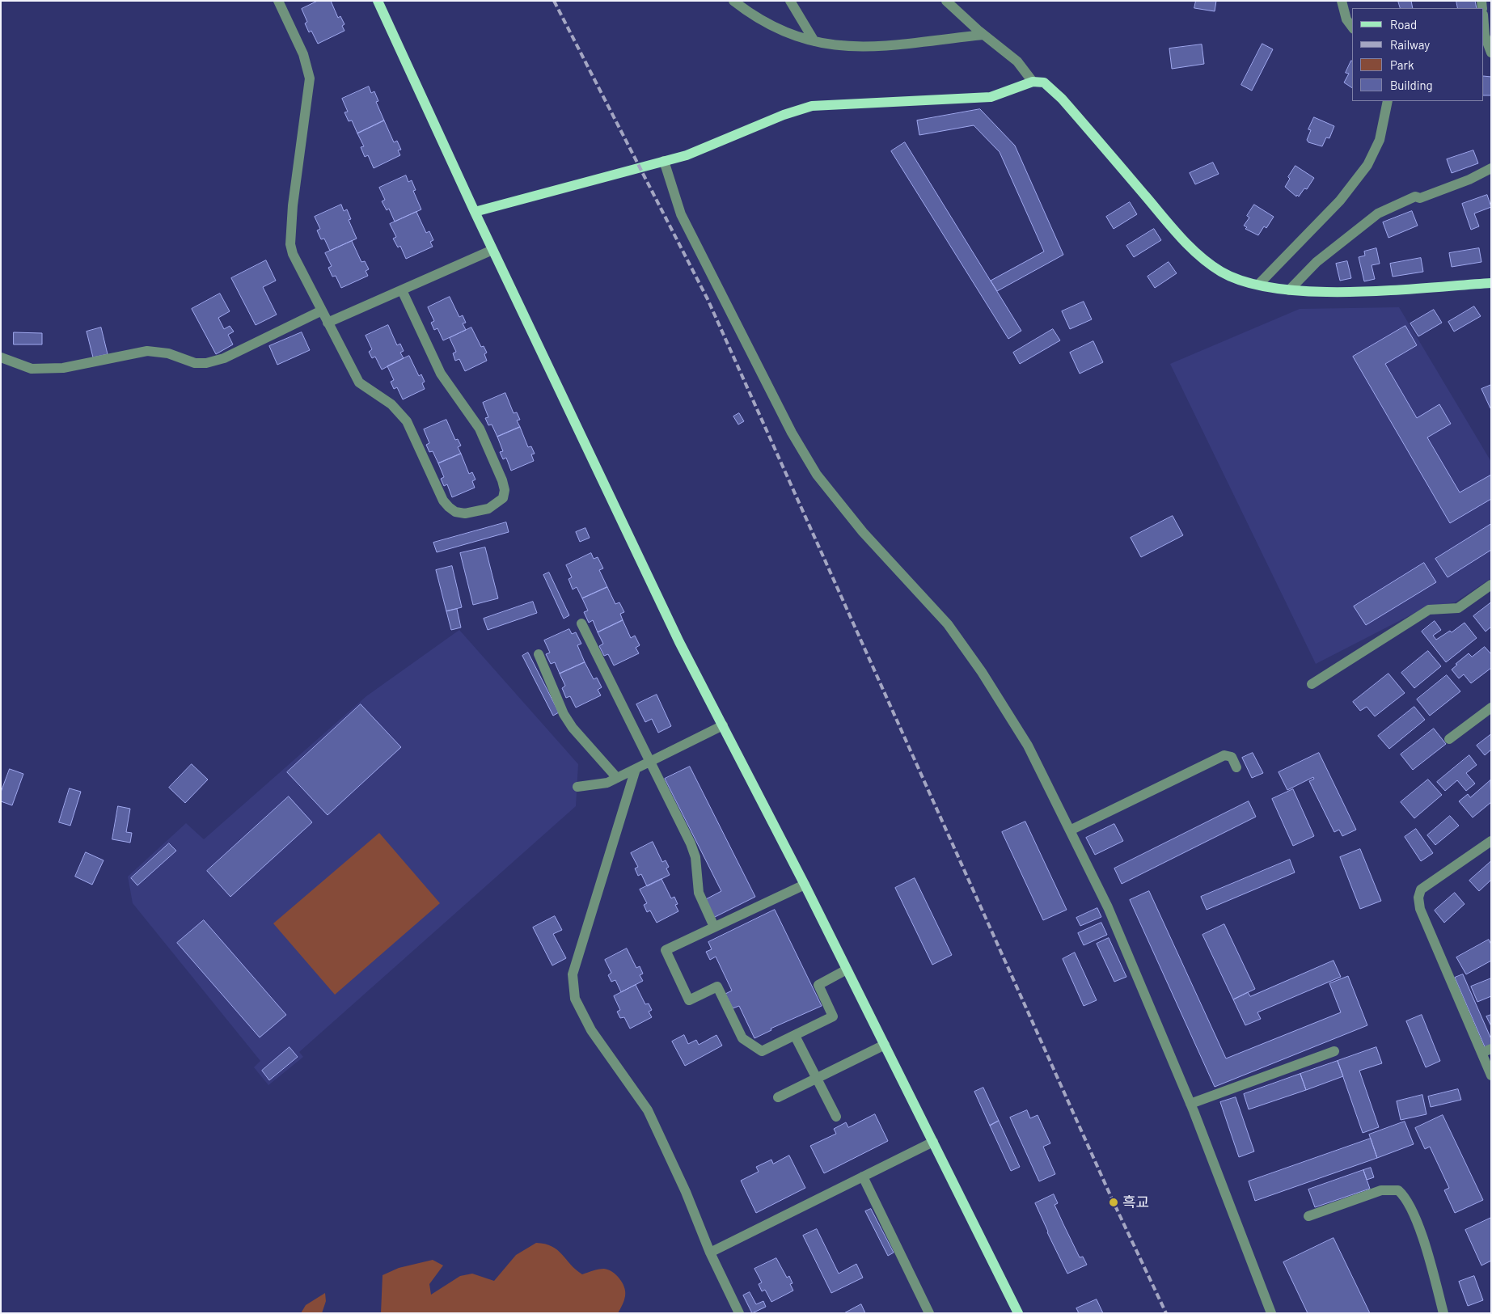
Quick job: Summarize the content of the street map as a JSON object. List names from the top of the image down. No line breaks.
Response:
{"places":["흑교"],"legend":["Road","Railway","Park","Building"]}
